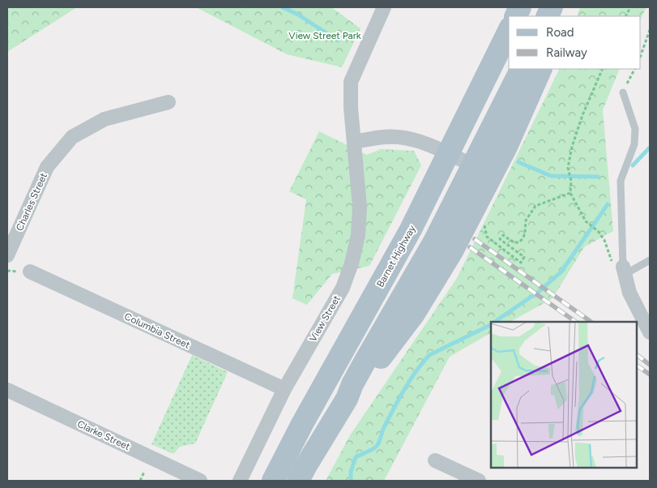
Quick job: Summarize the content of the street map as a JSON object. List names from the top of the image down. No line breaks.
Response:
{"streets":{"main road":["Barnet Highway"],"street":["Charles Street","View Street","Columbia Street","Clarke Street"]},"crossings":[["View Street","Columbia Street"]],"parks":["View Street Park"],"legend":["Road","Railway"]}
